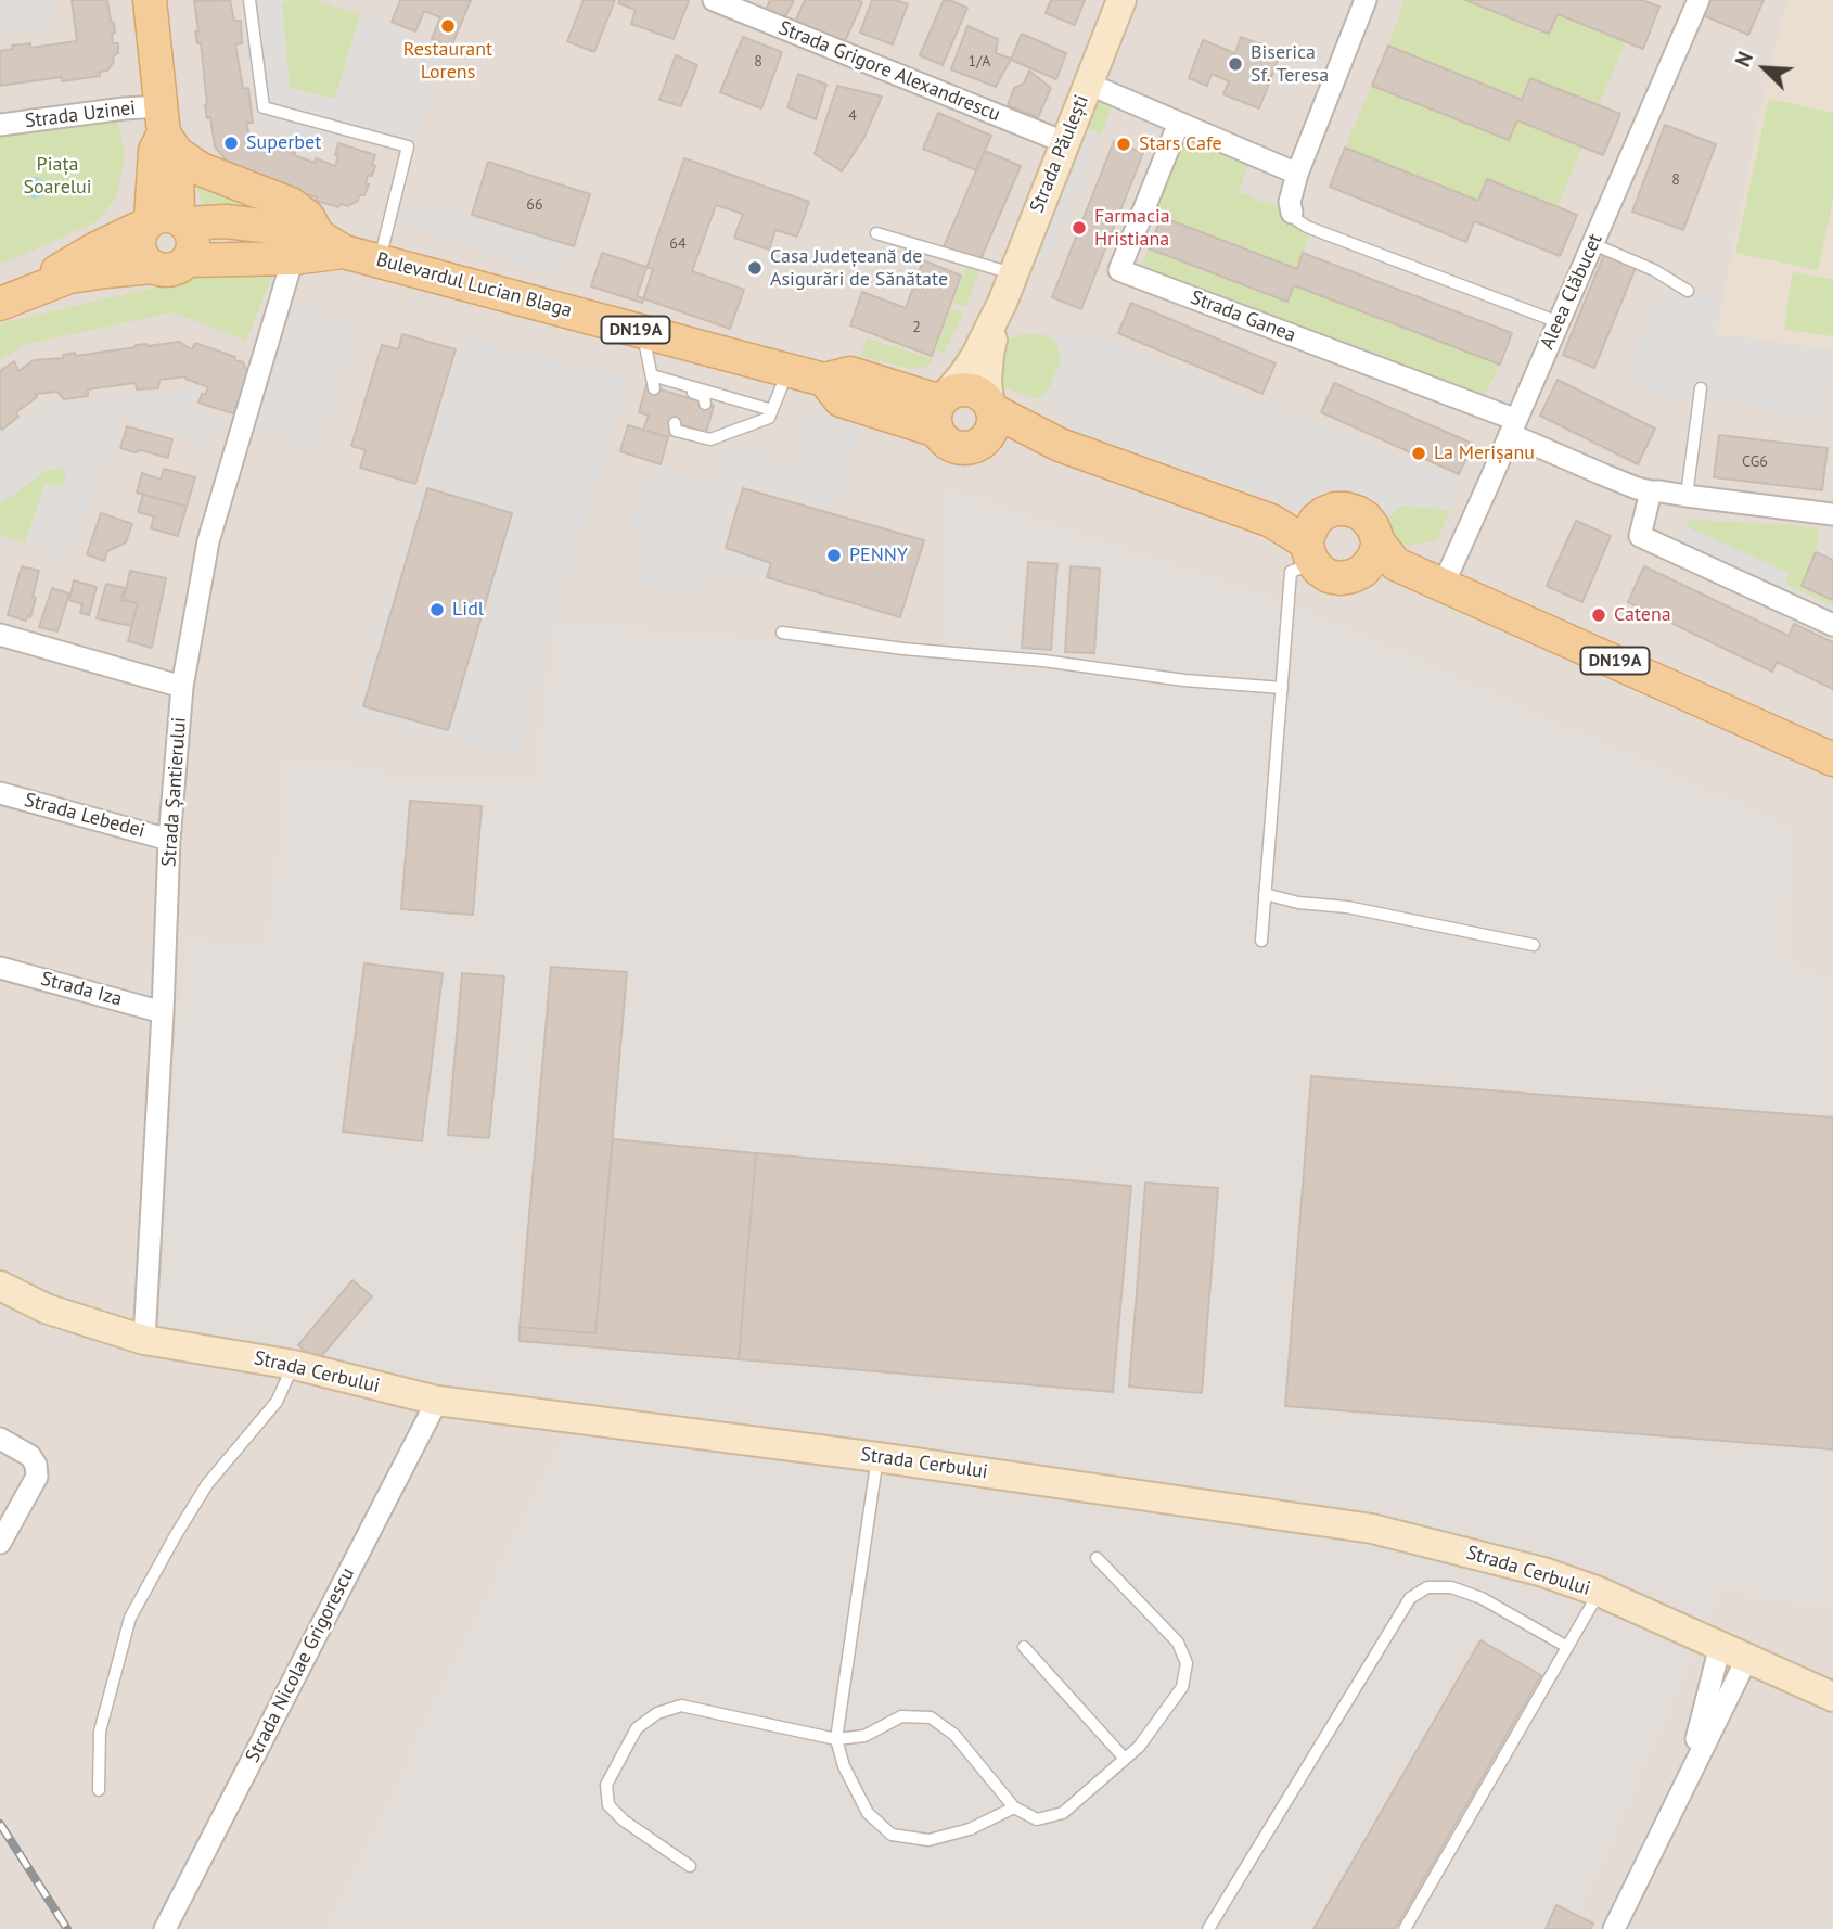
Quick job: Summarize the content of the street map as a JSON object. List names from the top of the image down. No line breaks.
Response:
{"streets":{"main road":["Bulevardul Lucian Blaga","DN19A"],"street":["Strada Grigore Alexandrescu","Strada Uzinei","Strada Păulești","Aleea Clăbucet","Strada Ganea","Strada Șantierului","Strada Lebedei","Strada Iza","Strada Cerbului","Strada Nicolae Grigorescu"]},"crossings":[["Strada Grigore Alexandrescu","Strada Păulești"],["Strada Păulești","Bulevardul Lucian Blaga"],["Bulevardul Lucian Blaga","DN19A"],["Bulevardul Lucian Blaga","Strada Șantierului"],["Aleea Clăbucet","Strada Ganea"],["Aleea Clăbucet","DN19A"],["Strada Șantierului","Strada Lebedei"],["Strada Șantierului","Strada Iza"],["Strada Șantierului","Strada Cerbului"],["Strada Cerbului","Strada Nicolae Grigorescu"]],"parks":["Piața Soarelui"],"places":["Restaurant Lorens","Biserica Sf. Teresa","Superbet","Stars Cafe","Farmacia Hristiana","Casa Județeană de Asigurări de Sănătate","La Merișanu","PENNY","Lidl","Catena"],"house_numbers":["8","1/A","4","8","66","64","2","CG6"],"north":"top left"}
